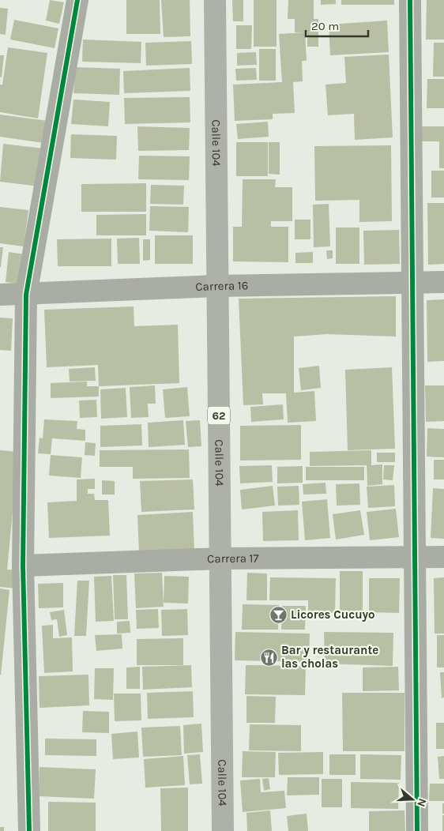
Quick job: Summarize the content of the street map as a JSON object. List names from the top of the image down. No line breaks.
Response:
{"streets":{"main road":["Calle 104","62"],"street":["Carrera 16","Carrera 17"]},"crossings":[["Calle 104","Carrera 16"],["Calle 104","Carrera 17"]],"places":{"bar":["Licores Cucuyo"],"restaurant":["Bar y restaurante las cholas"]},"scale_bar":"20 m","north":"right"}
